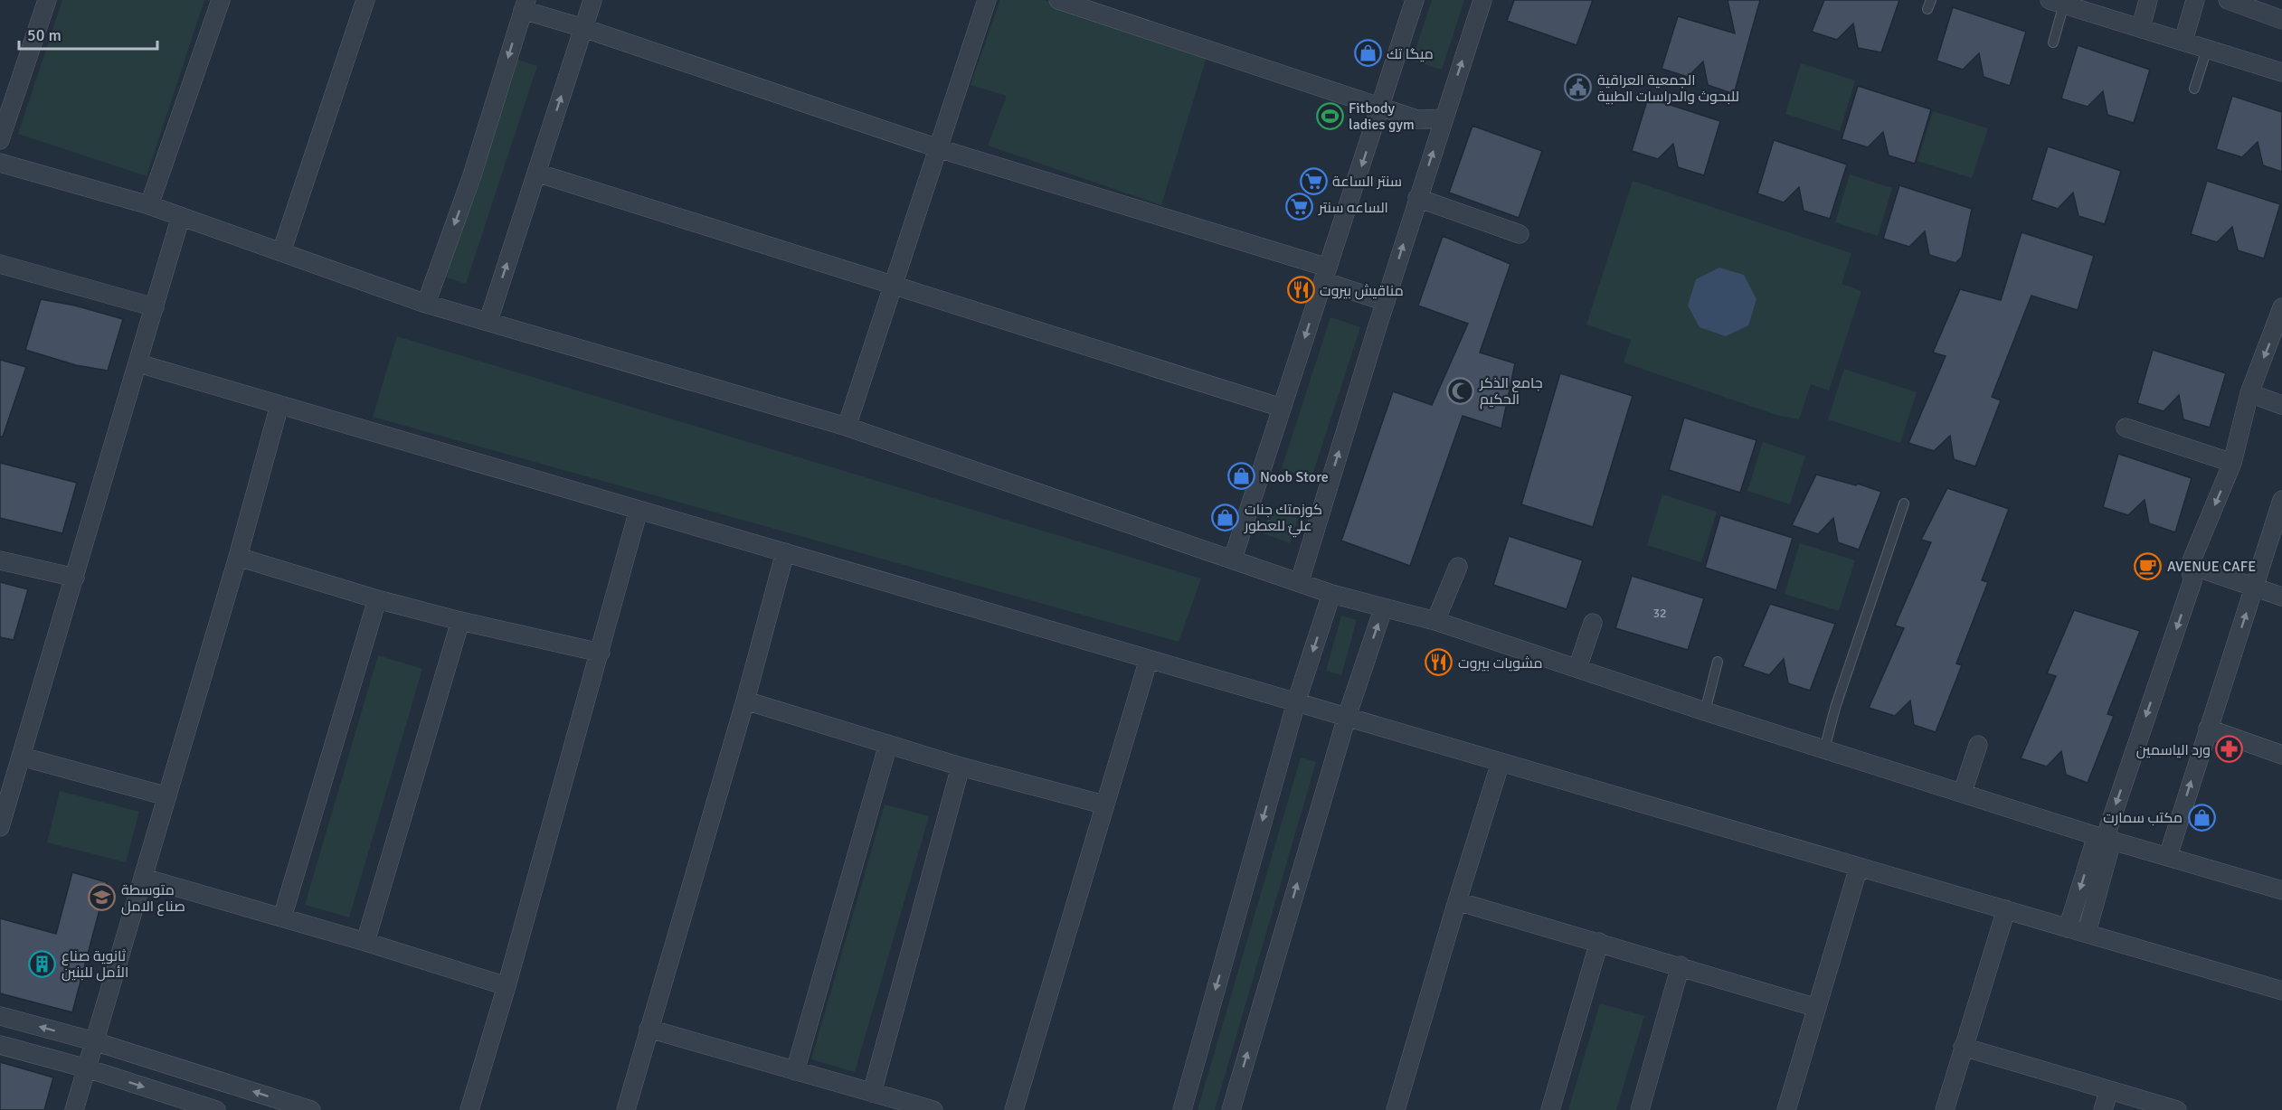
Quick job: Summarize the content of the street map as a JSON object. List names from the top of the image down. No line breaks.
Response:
{"places":{"shop":["ميگا تك","Noob Store","كوزمتك جنات عليٌ للعطور","مكتب سمارت"],"public building":["الجمعية العراقية للبحوث والدراسات الطبية"],"sports":["Fitbody ladies gym"],"supermarket":["سنتر الساعة","الساعه سنتر"],"restaurant":["مناقيش بيروت","مشويات بيروت"],"mosque":["جامع الذكر الحكيم"],"cafe":["AVENUE CAFE"],"pharmacy":["ورد الياسمين"],"school or university":["متوسطة صناع الامل"],"building":["ثانوية صناع الأمل للبنين"]},"house_numbers":["32"],"scale_bar":"50 m"}
